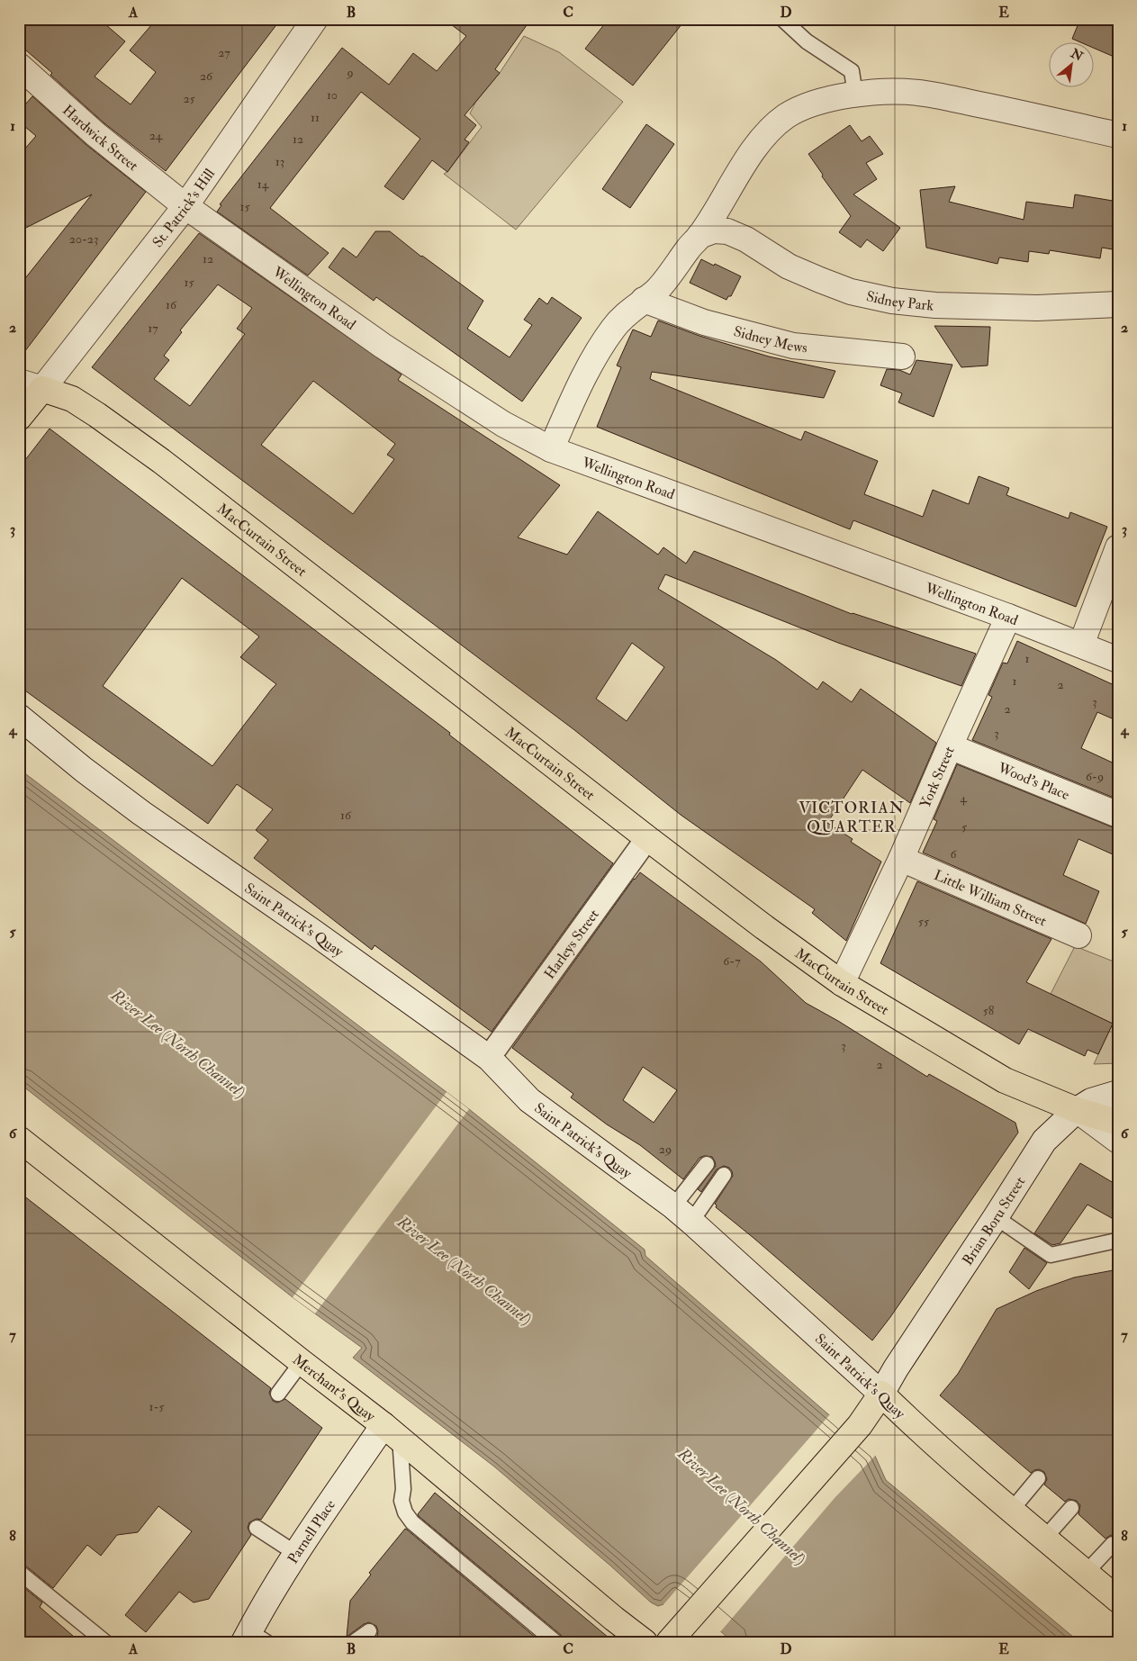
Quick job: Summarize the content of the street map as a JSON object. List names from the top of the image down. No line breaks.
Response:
{"streets":{"highway":["MacCurtain Street","Saint Patrick's Quay","Merchant's Quay"],"street":["Hardwick Street","St. Patrick's Hill","Wellington Road","Sidney Park","Sidney Mews","York Street","Wood's Place","Little William Street","Harleys Street","Brian Boru Street","Parnell Place"]},"crossings":[["Hardwick Street","St. Patrick's Hill"],["Hardwick Street","Wellington Road"],["St. Patrick's Hill","Wellington Road"],["St. Patrick's Hill","MacCurtain Street"],["Wellington Road","York Street"],["MacCurtain Street","York Street"],["MacCurtain Street","Harleys Street"],["MacCurtain Street","Brian Boru Street"],["York Street","Wood's Place"],["York Street","Little William Street"],["Saint Patrick's Quay","Brian Boru Street"],["Merchant's Quay","Parnell Place"]],"districts":["VICTORIAN QUARTER"],"water":["River Lee (North Channel)"],"house_numbers":["27","9","26","10","25","11","24","12","13","14","15","20-23","12","15","16","17","1","1","2","3","2","3","6-9","4","16","5","6","55","6-7","58","3","2","29","1-5"],"north":"top right","grid":{"columns":["A","B","C","D","E"],"rows":["1","2","3","4","5","6","7","8"]}}
